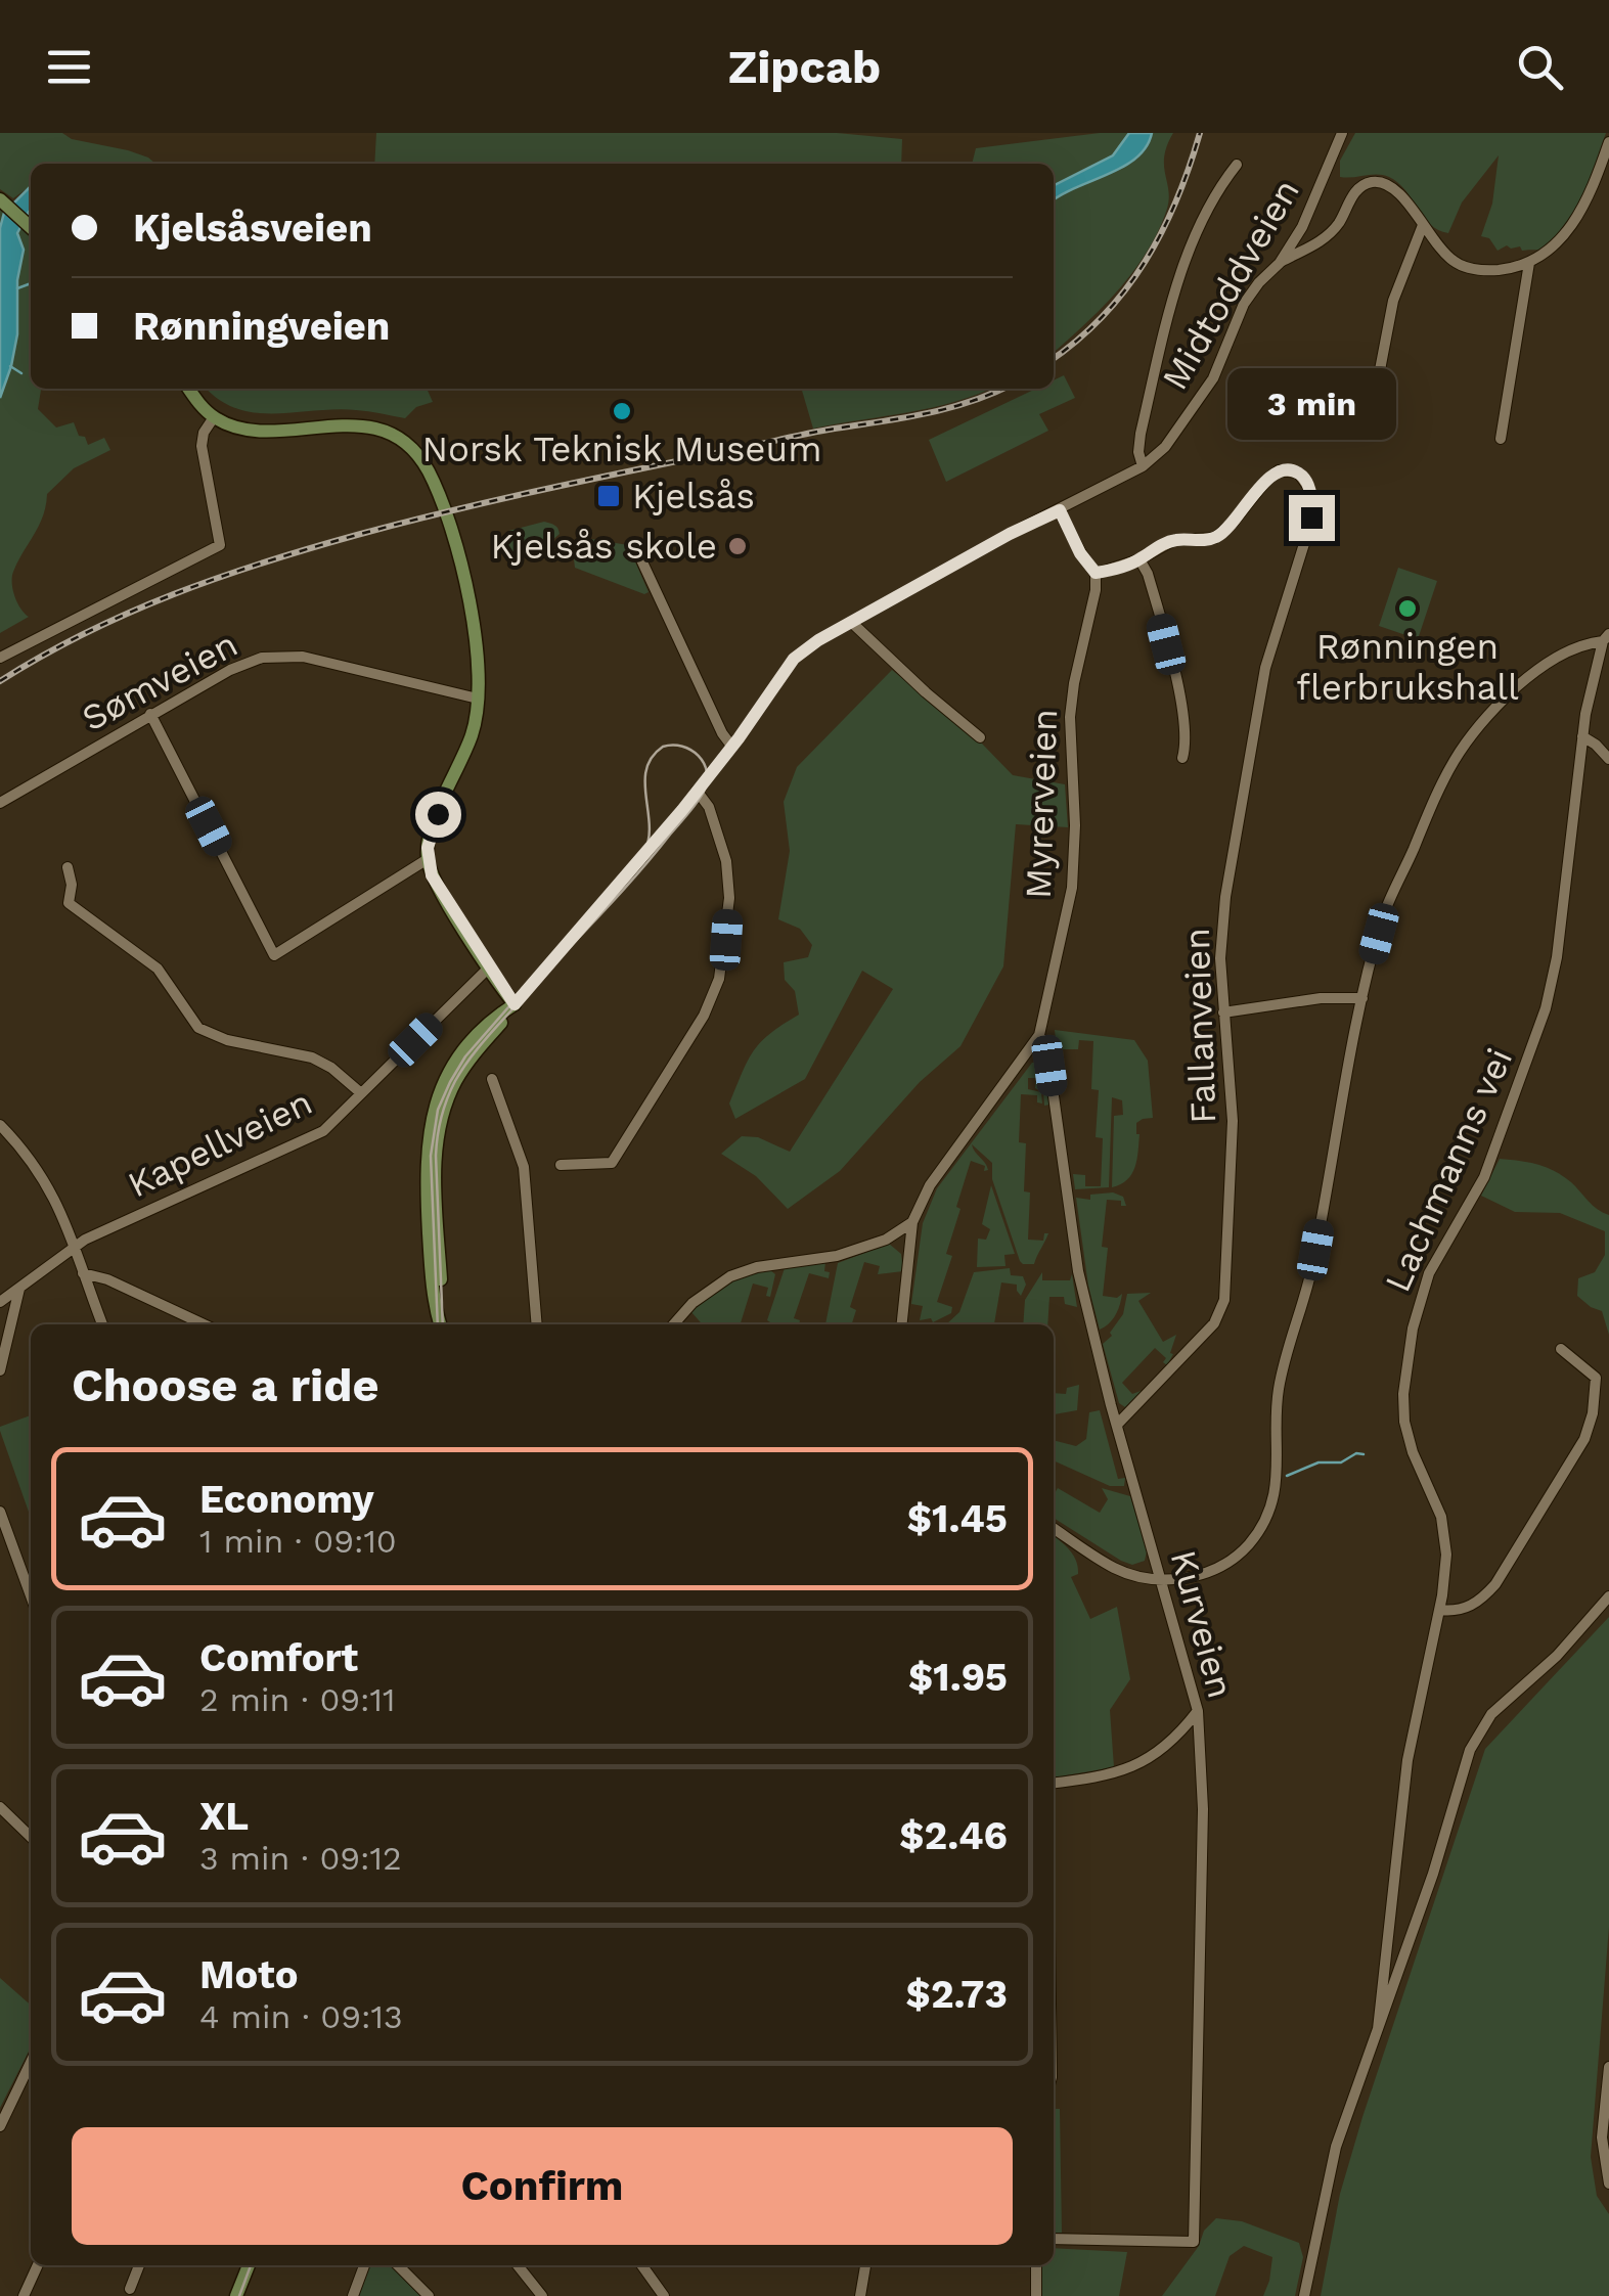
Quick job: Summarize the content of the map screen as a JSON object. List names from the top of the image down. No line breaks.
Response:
{"streets":{"street":["Midtoddveien","Sømveien","Myrerveien","Fallanveien","Kapellveien","Lachmanns vei","Kurveien"]},"crossings":[["Myrerveien","Kurveien"],["Fallanveien","Kurveien"]],"places":{"other":["Norsk Teknisk Museum","Kjelsås skole","Rønningen flerbrukshall"],"transit":["Kjelsås"]},"page":{"header":"Zipcab","banner":["Kjelsåsveien","Rønningveien"],"bubble":"3 min","heading":"Choose a ride","list":[{"name":"Economy","note":"1 min · 09:10","value":"$1.45"},{"name":"Comfort","note":"2 min · 09:11","value":"$1.95"},{"name":"XL","note":"3 min · 09:12","value":"$2.46"},{"name":"Moto","note":"4 min · 09:13","value":"$2.73"}],"buttons":"Confirm"}}
